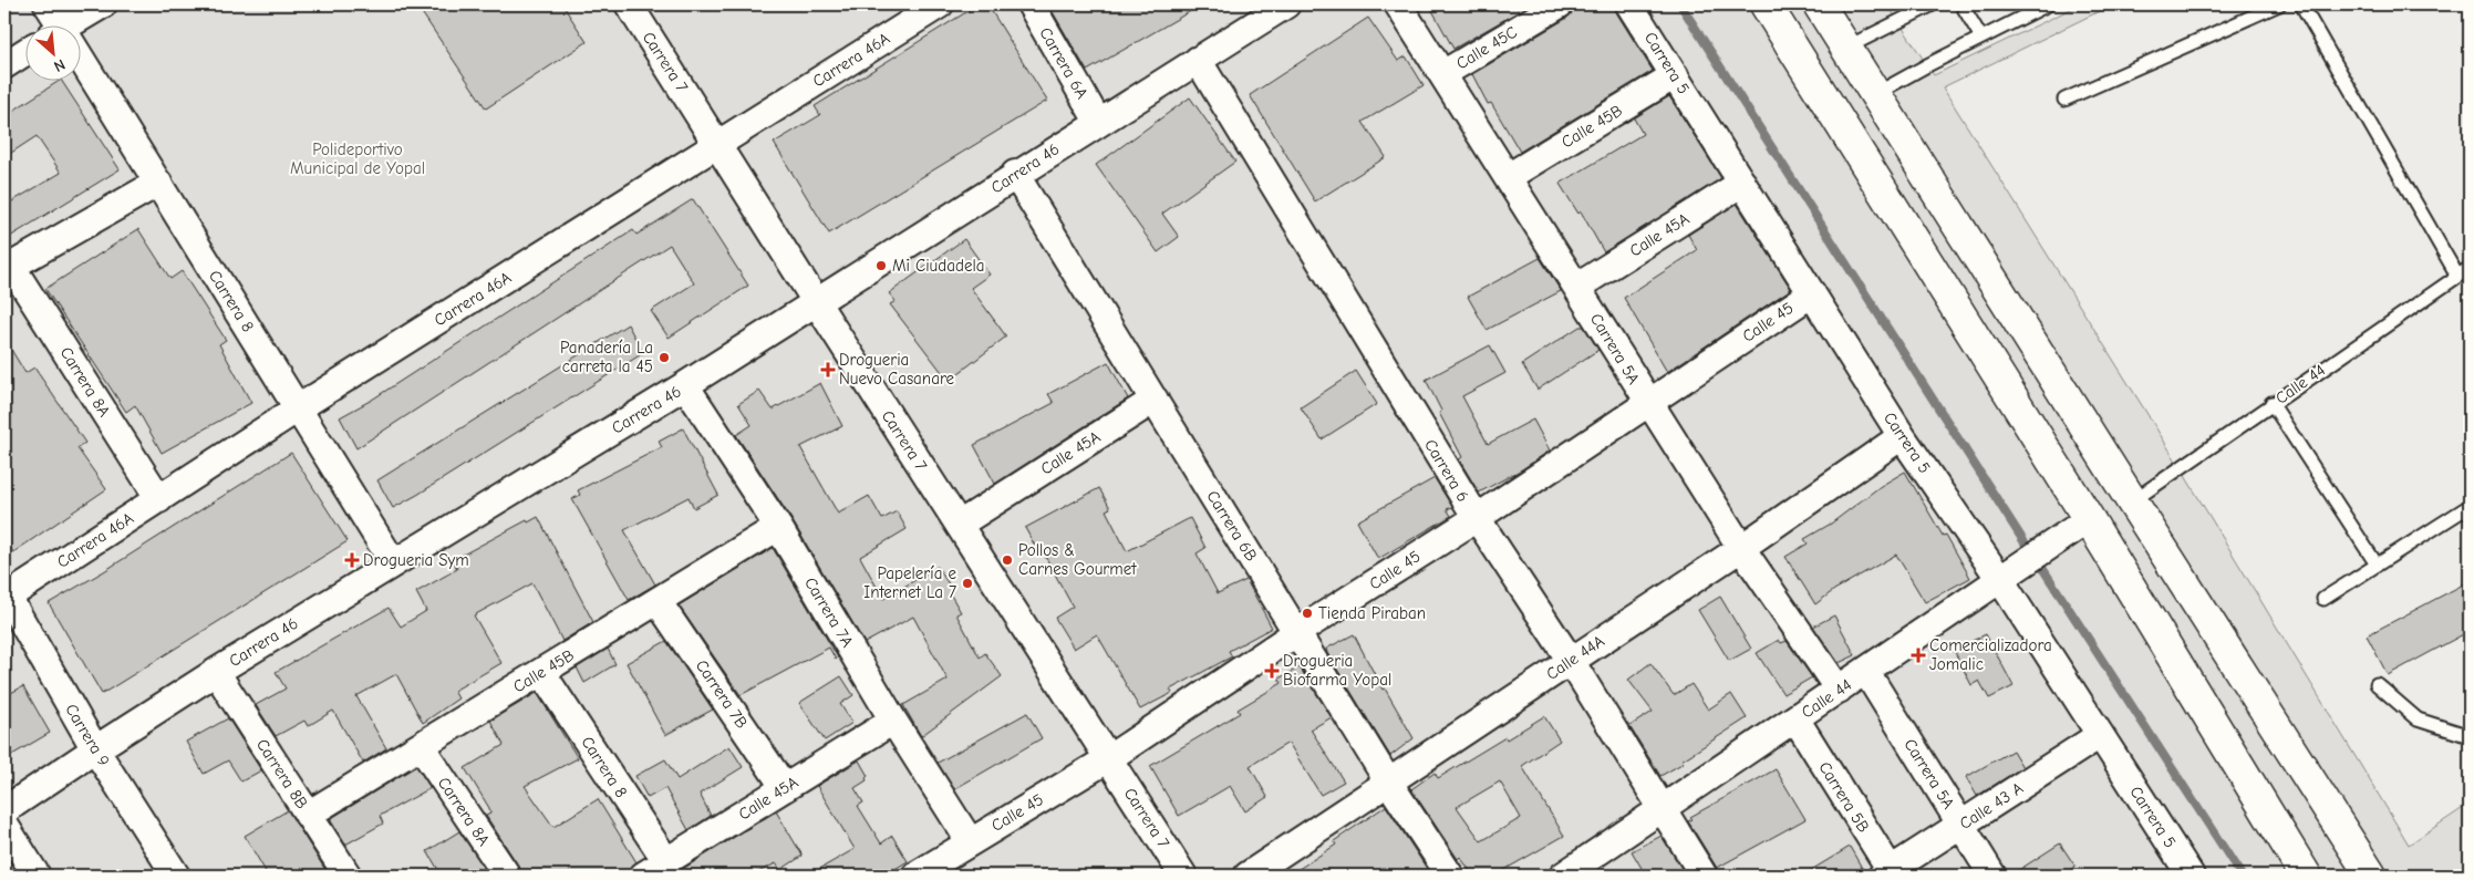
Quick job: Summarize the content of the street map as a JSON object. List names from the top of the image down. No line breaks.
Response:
{"streets":{"street":["Calle 45C","Carrera 46A","Carrera 7","Carrera 6A","Carrera 5","Calle 45B","Carrera 46","Calle 45A","Carrera 8","Calle 45","Carrera 5A","Carrera 8A","Calle 44","Carrera 6","Carrera 6B","Carrera 7A","Calle 44A","Carrera 7B","Carrera 9","Carrera 8B","Carrera 5B","Calle 43 A"]},"crossings":[["Calle 45C","Carrera 5A"],["Carrera 46A","Carrera 7"],["Carrera 46A","Carrera 8"],["Carrera 46A","Carrera 8A"],["Carrera 46A","Carrera 9"],["Carrera 7","Carrera 46"],["Carrera 7","Calle 45A"],["Carrera 7","Calle 45"],["Carrera 6A","Carrera 46"],["Carrera 5","Calle 45B"],["Carrera 5","Calle 45A"],["Carrera 5","Calle 45"],["Carrera 5","Calle 44"],["Carrera 5","Calle 44A"],["Carrera 5","Calle 43 A"],["Calle 45B","Carrera 8"],["Calle 45B","Carrera 5A"],["Calle 45B","Carrera 8A"],["Calle 45B","Carrera 7A"],["Calle 45B","Carrera 7B"],["Calle 45B","Carrera 8B"],["Carrera 46","Carrera 8"],["Carrera 46","Carrera 6"],["Carrera 46","Carrera 6B"],["Carrera 46","Carrera 7A"],["Carrera 46","Carrera 9"],["Carrera 46","Carrera 8B"],["Calle 45A","Carrera 8"],["Calle 45A","Carrera 5A"],["Calle 45A","Carrera 6B"],["Calle 45A","Carrera 7A"],["Calle 45A","Carrera 7B"],["Calle 45","Carrera 5A"],["Calle 45","Carrera 6"],["Calle 45","Carrera 6B"],["Calle 45","Carrera 7A"],["Carrera 5A","Calle 44"],["Carrera 5A","Calle 44A"],["Carrera 5A","Calle 43 A"],["Calle 44","Carrera 6"],["Calle 44","Carrera 5B"],["Carrera 6","Calle 44A"],["Carrera 6B","Calle 44A"],["Carrera 5B","Calle 43 A"]],"parks":["Polideportivo Municipal de Yopal"],"places":{"other":["Mi Ciudadela","Panadería La carreta la 45","Pollos & Carnes Gourmet","Papelería e Internet La 7","Tienda Piraban"],"health":["Drogueria Nuevo Casanare","Drogueria Sym","Comercializadora Jomalic","Drogueria Biofarma Yopal"]},"north":"bottom right"}
